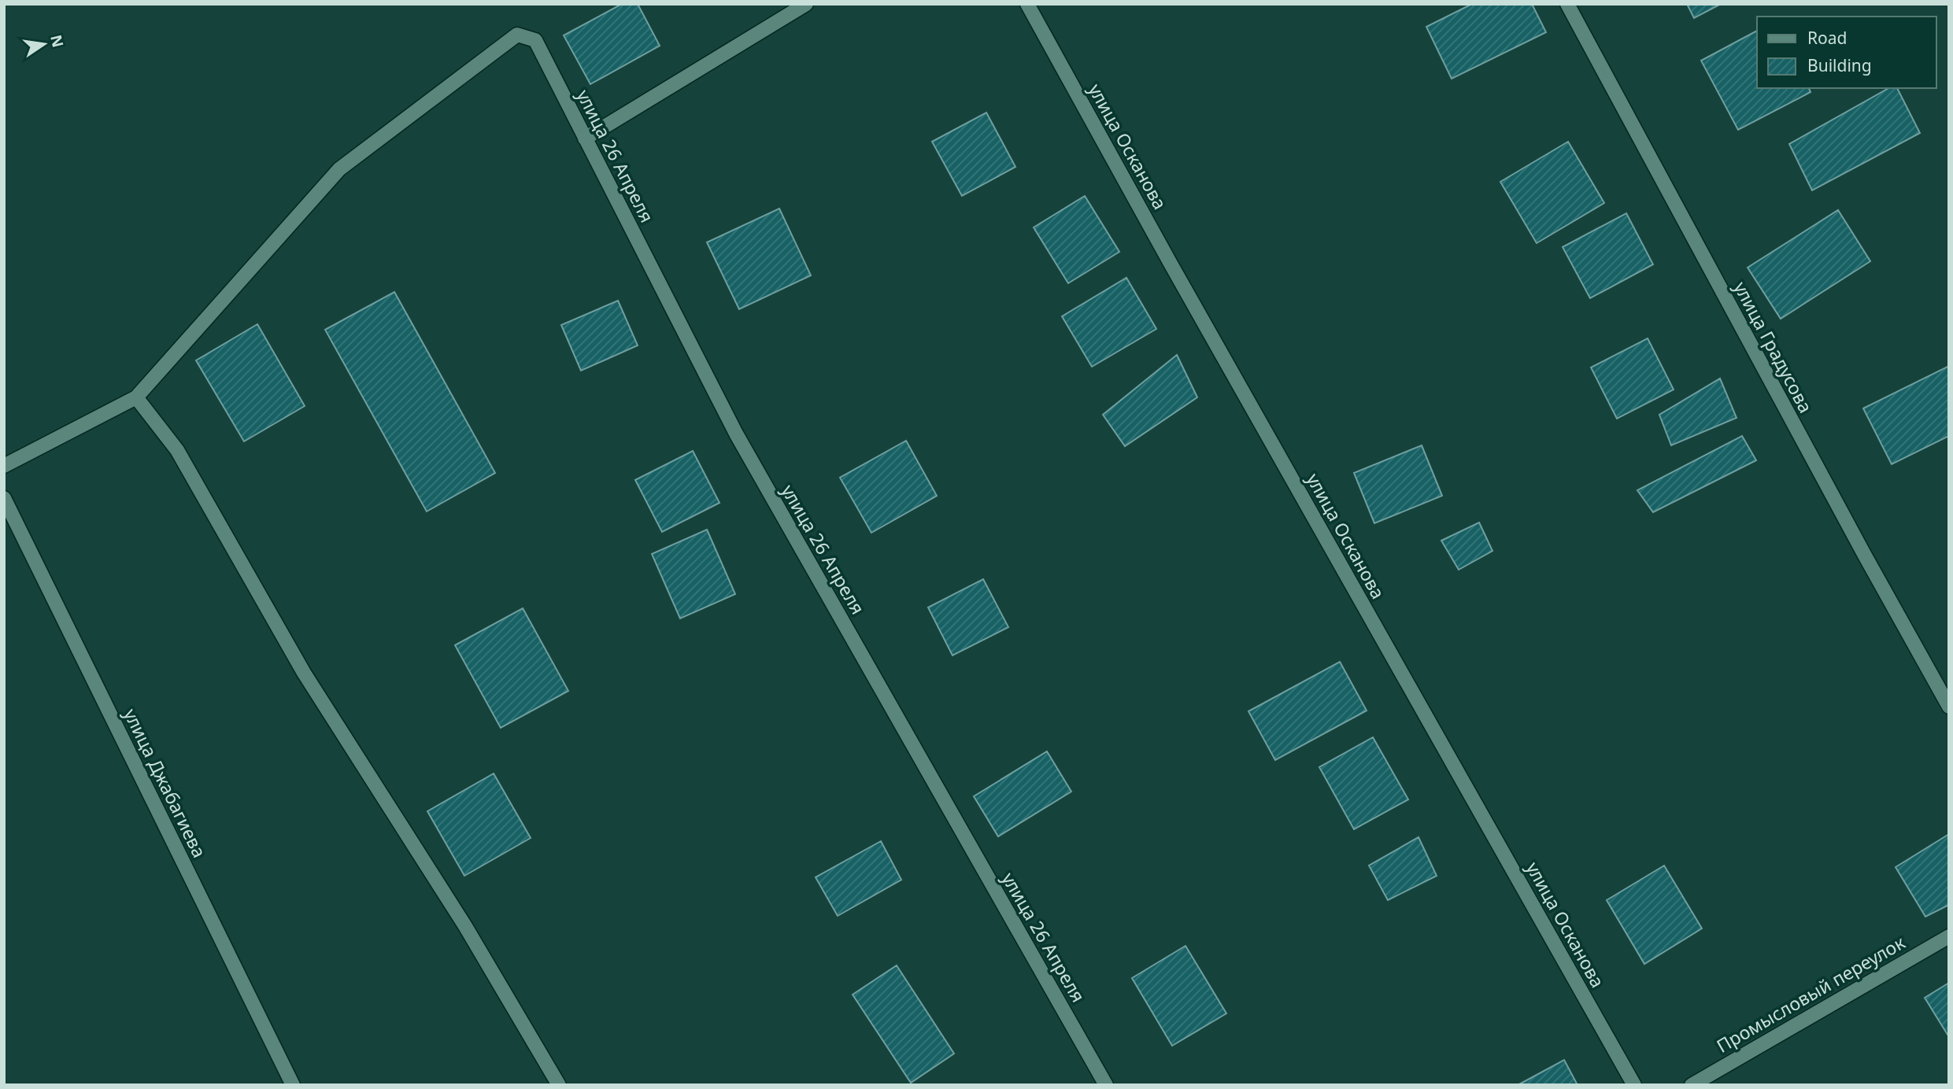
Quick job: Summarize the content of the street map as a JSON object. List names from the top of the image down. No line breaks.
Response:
{"streets":{"street":["улица Осканова","улица 26 Апреля","улица Градусова","улица Джабагиева","Промысловый переулок"]},"legend":["Road","Building"],"north":"right"}
